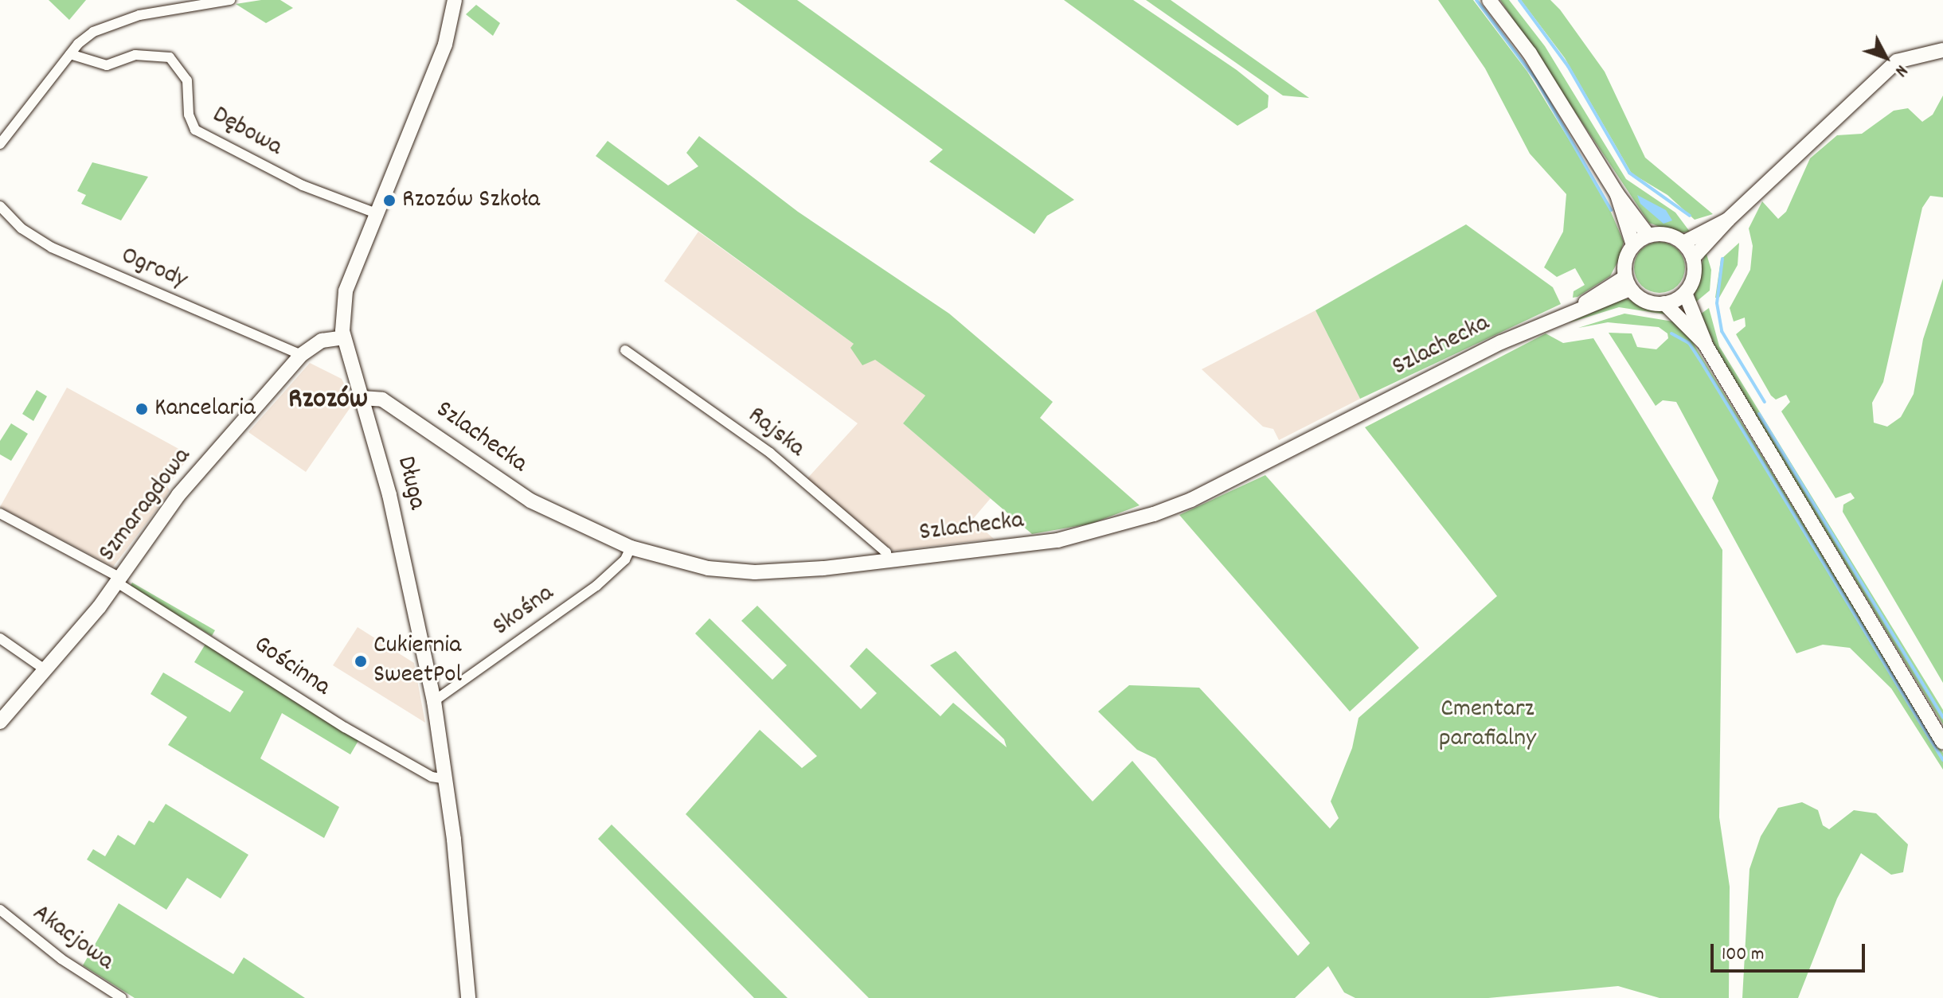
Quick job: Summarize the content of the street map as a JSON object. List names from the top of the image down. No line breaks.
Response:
{"streets":{"street":["Dębowa","Ogrody","Szlachecka","Rajska","Długa","Szmaragdowa","Skośna","Gościnna","Akacjowa"]},"crossings":[["Dębowa","Długa"],["Ogrody","Szmaragdowa"],["Szlachecka","Rajska"],["Szlachecka","Długa"],["Szlachecka","Skośna"],["Długa","Szmaragdowa"],["Długa","Skośna"],["Długa","Gościnna"],["Szmaragdowa","Gościnna"]],"districts":["Rzozów"],"parks":["Cmentarz parafialny"],"places":["Rzozów Szkoła","Kancelaria","Cukiernia SweetPol"],"scale_bar":"100 m","north":"bottom right"}
